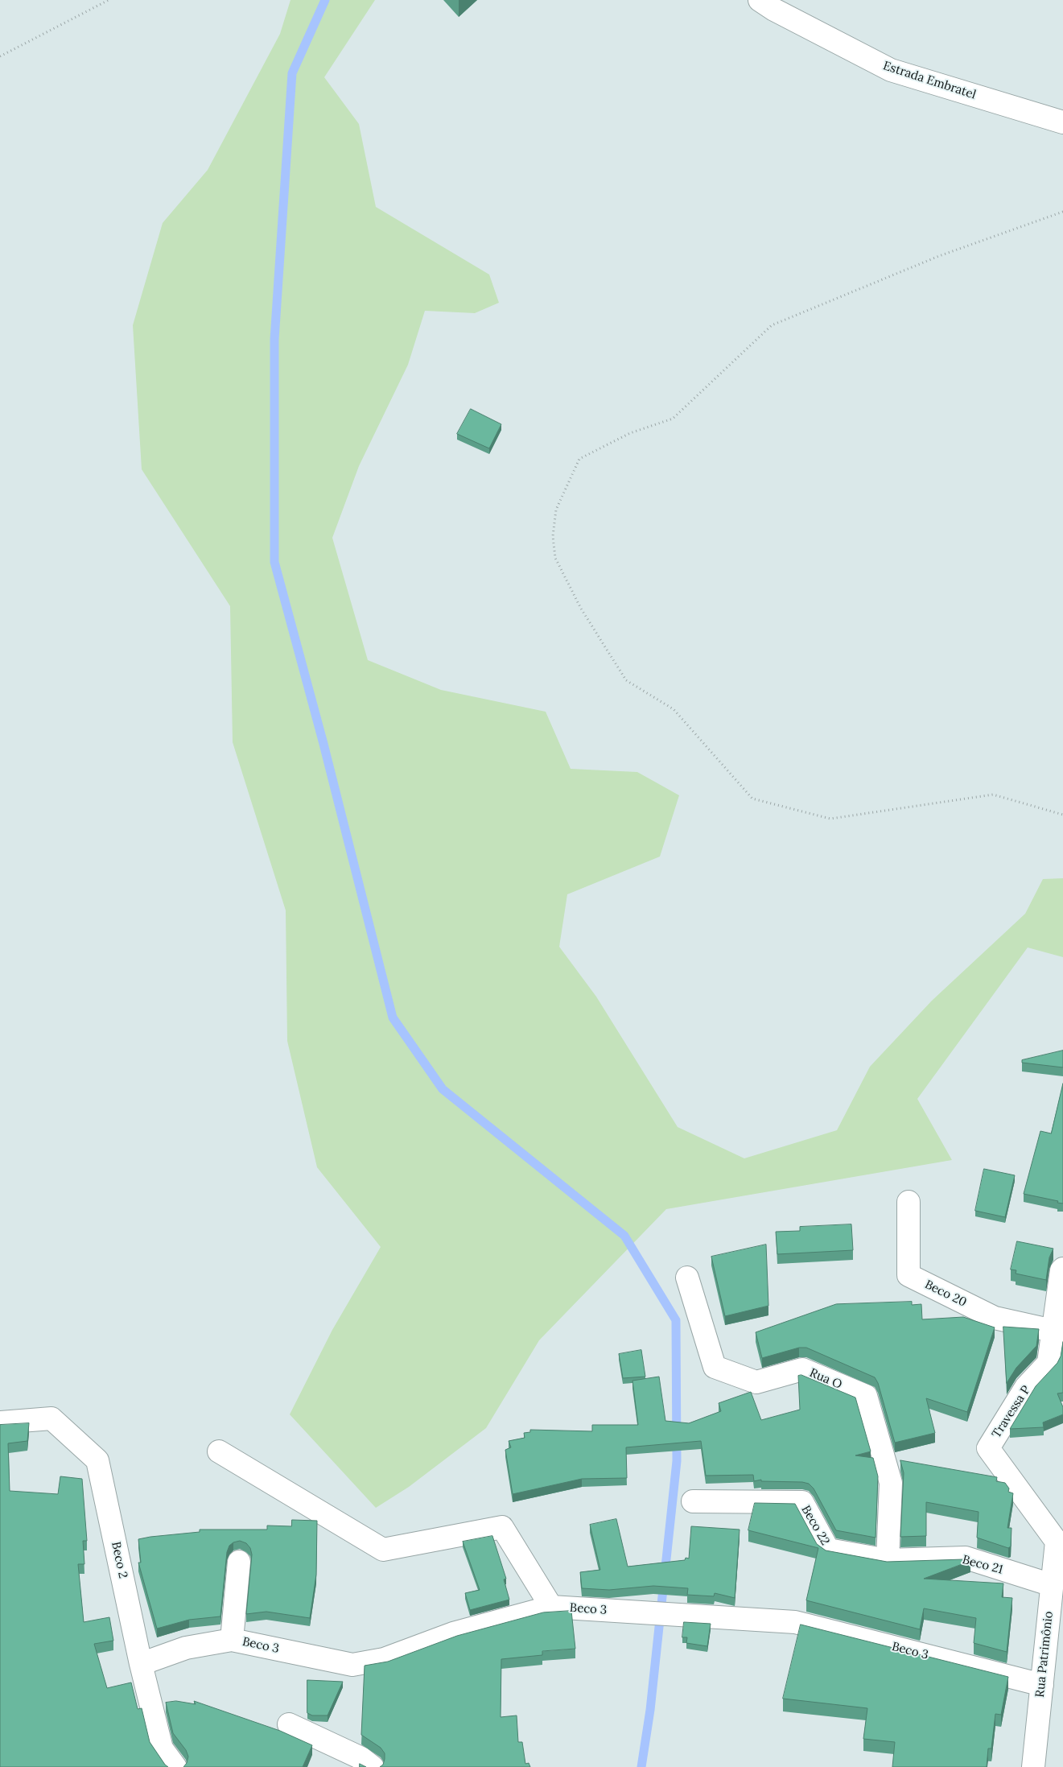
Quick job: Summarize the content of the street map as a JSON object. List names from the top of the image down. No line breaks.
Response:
{"streets":{"street":["Estrada Embratel","Beco 20","Rua O","Travessa P","Beco 22","Beco 2","Beco 21","Beco 3","Rua Patrimônio"]},"crossings":[["Beco 20","Travessa P"],["Rua O","Beco 22"],["Rua O","Beco 21"],["Travessa P","Rua Patrimônio"],["Beco 22","Beco 21"],["Beco 2","Beco 3"],["Beco 21","Rua Patrimônio"],["Beco 3","Rua Patrimônio"]]}
